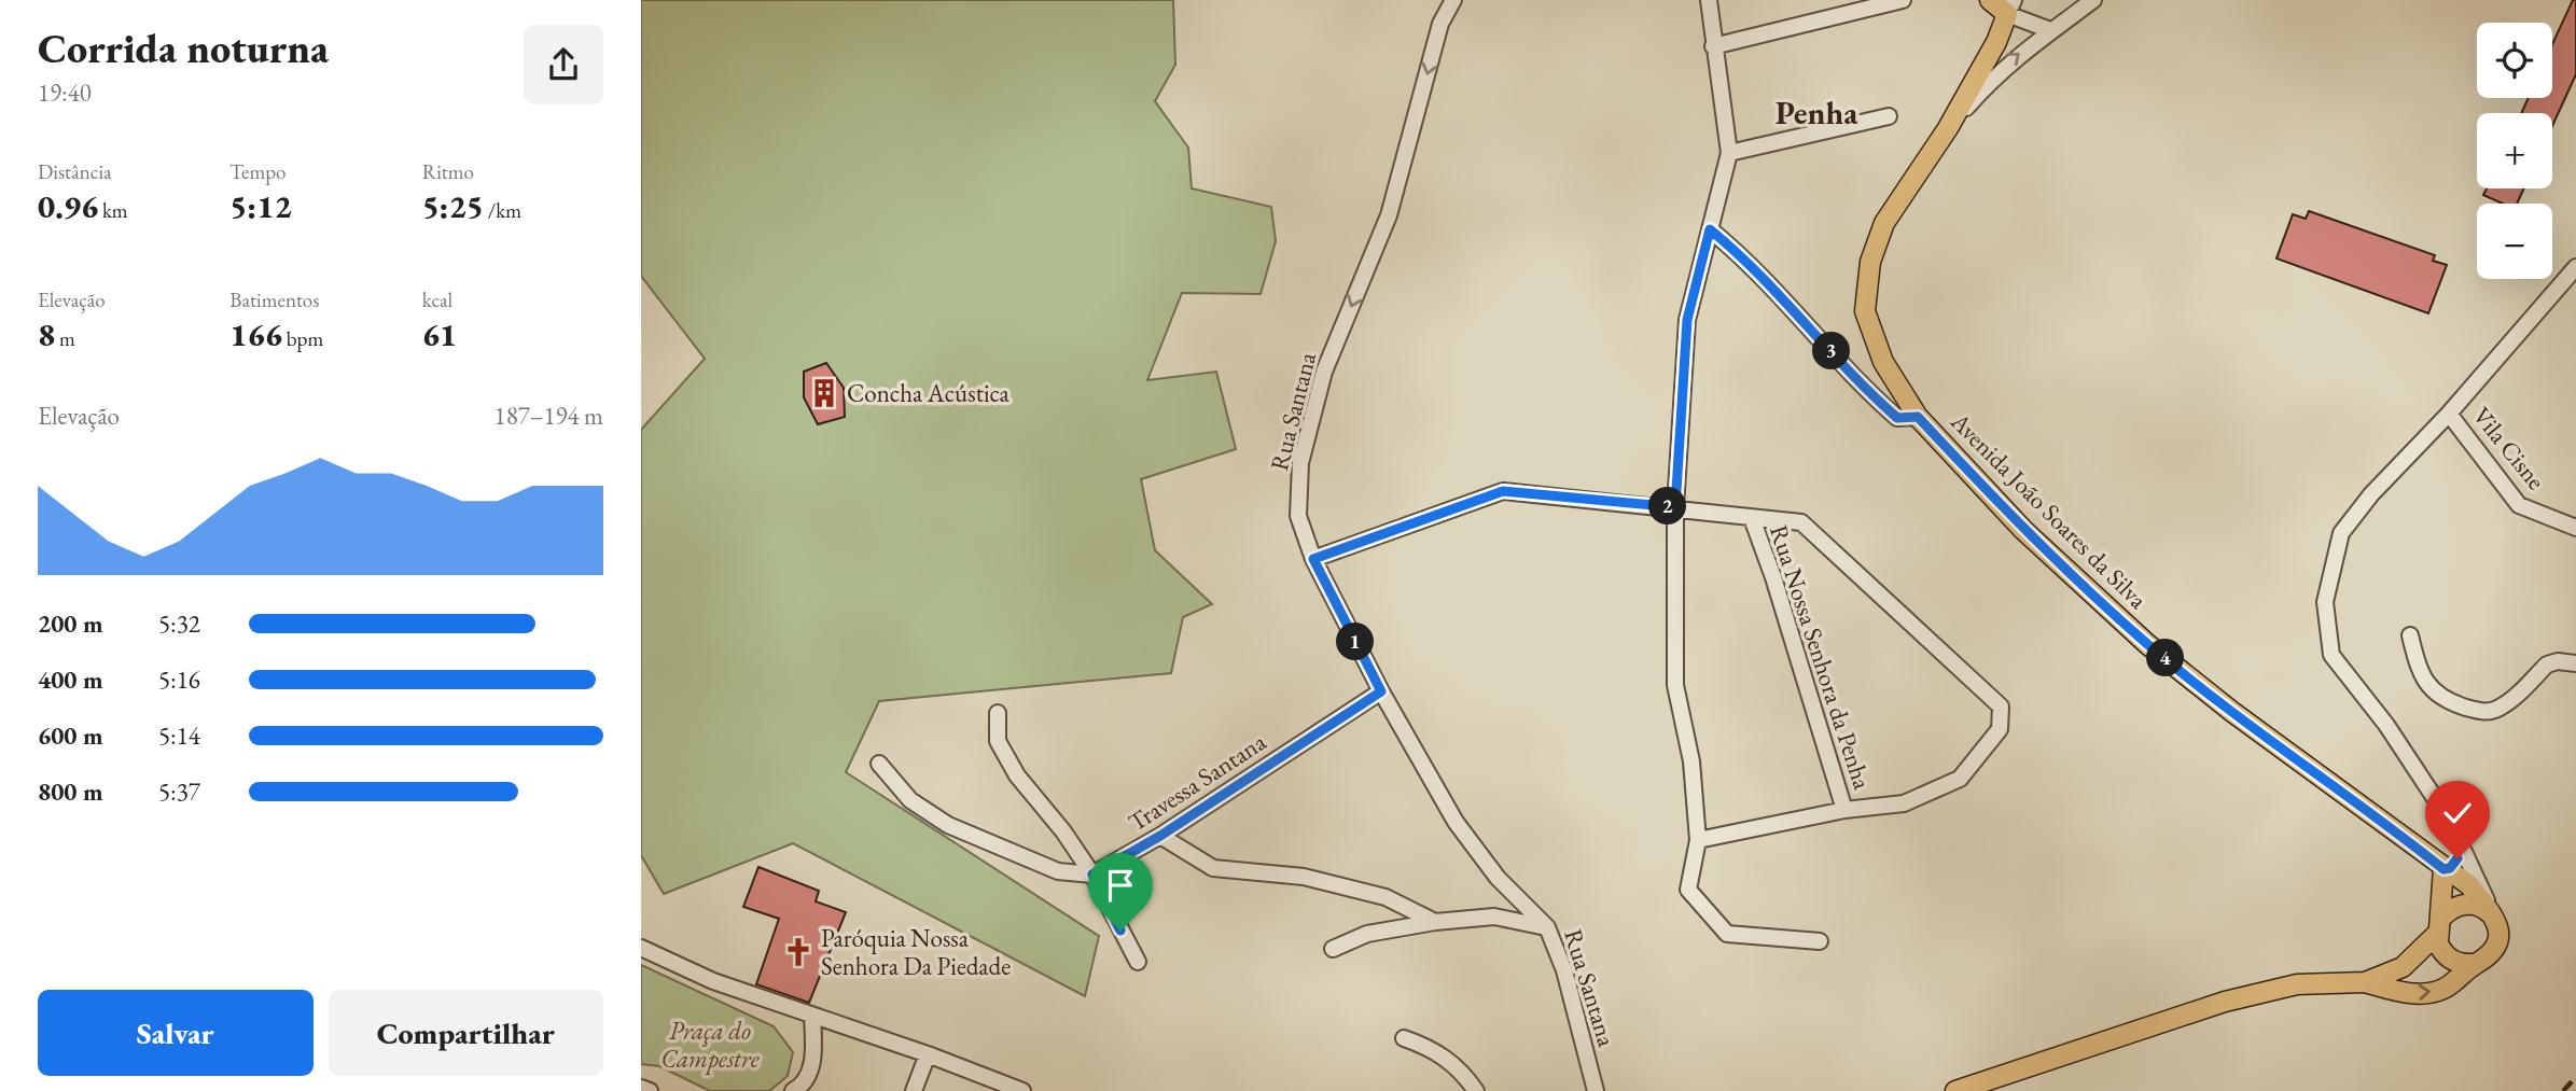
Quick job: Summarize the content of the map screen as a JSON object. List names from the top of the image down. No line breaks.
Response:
{"streets":{"main road":["Avenida João Soares da Silva"],"street":["Rua Santana","Vila Cisne","Rua Nossa Senhora da Penha","Travessa Santana"]},"crossings":[["Rua Santana","Rua Nossa Senhora da Penha"],["Rua Santana","Travessa Santana"]],"one_way":["Rua Santana"],"districts":["Penha"],"parks":["Praça do Campestre"],"places":{"building":["Concha Acústica"],"church":["Paróquia Nossa Senhora Da Piedade"]},"page":{"heading":["Corrida noturna","19:40"],"map_buttons":["+","−"],"stats":[["Distância","0.96 km"],["Tempo","5:12"],["Ritmo","5:25 /km"],["Elevação","8 m"],["Batimentos","166 bpm"],["kcal","61"]],"pins":["3","2","1","4"],"chart":["Elevação","187–194 m"],"list":[{"name":"200 m","note":"5:32"},{"name":"400 m","note":"5:16"},{"name":"600 m","note":"5:14"},{"name":"800 m","note":"5:37"}],"buttons":["Salvar","Compartilhar"]}}
